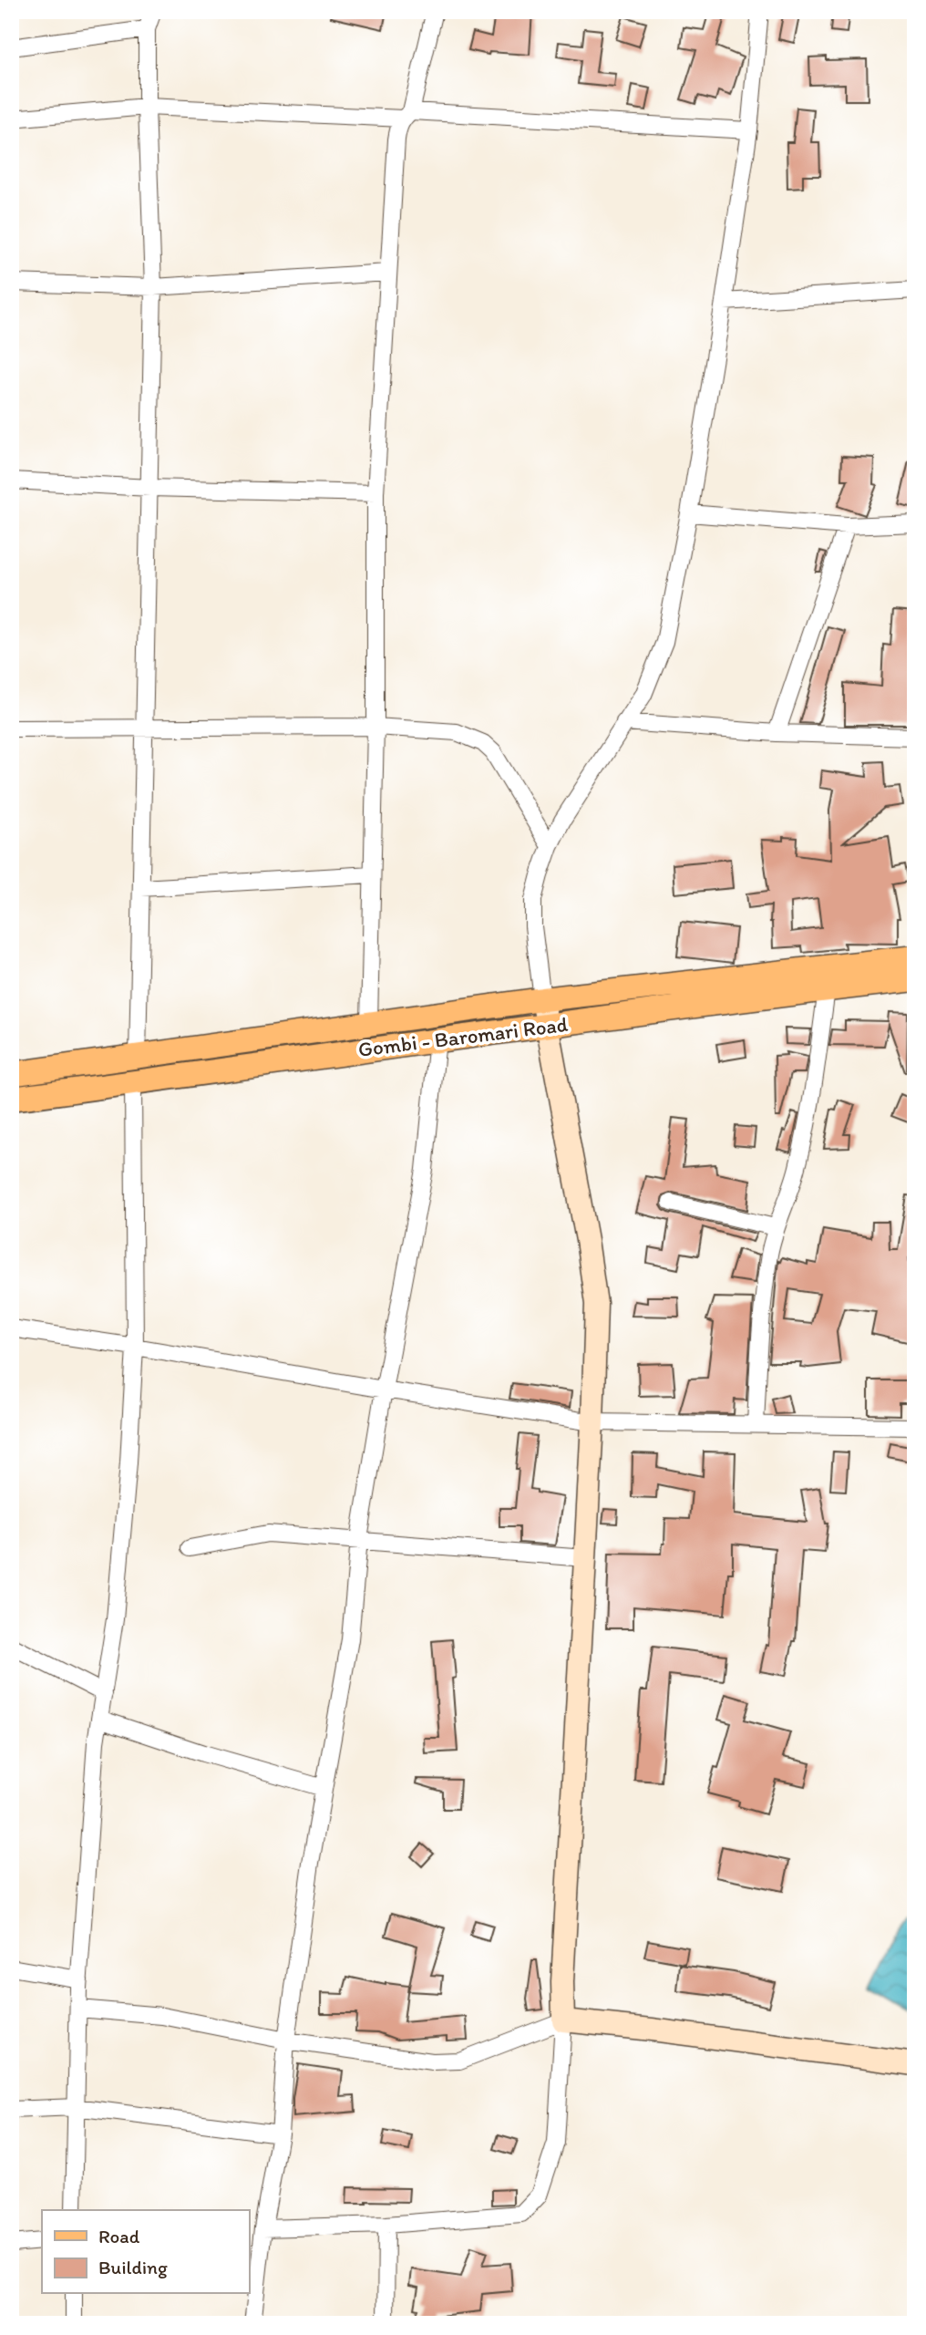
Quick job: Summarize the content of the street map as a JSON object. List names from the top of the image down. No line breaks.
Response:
{"streets":{"main road":["Gombi - Baromari Road"]},"legend":["Road","Building"]}
